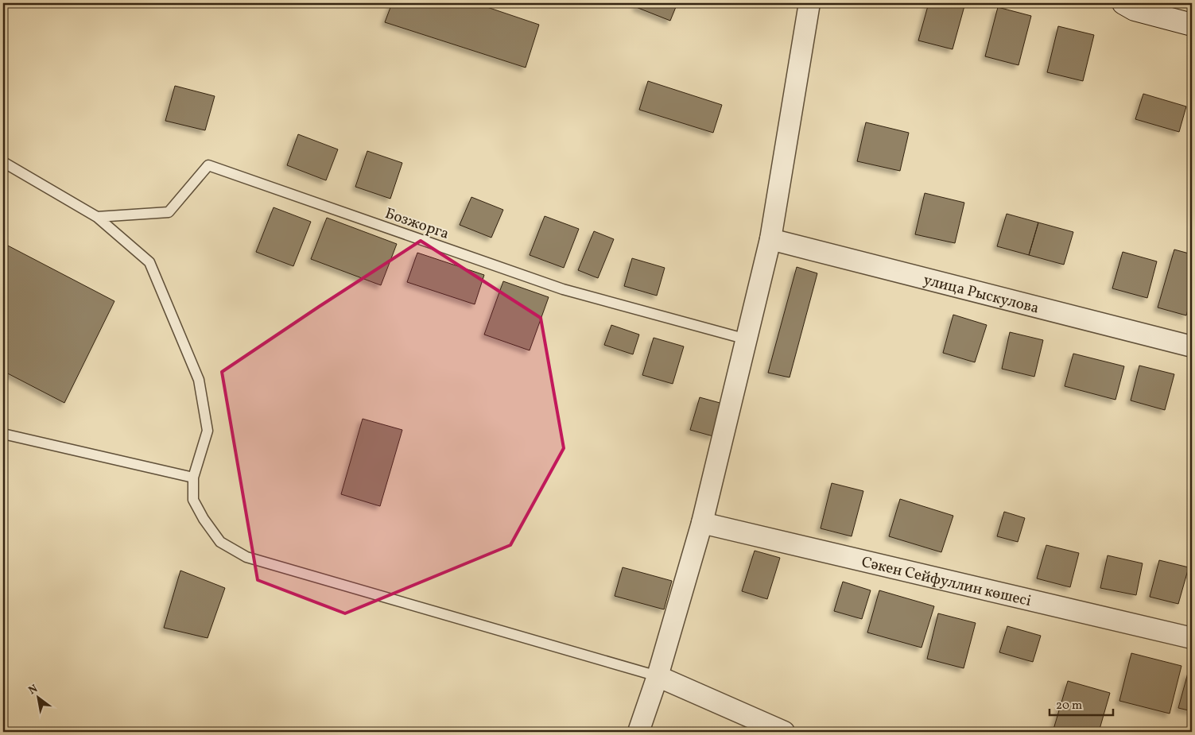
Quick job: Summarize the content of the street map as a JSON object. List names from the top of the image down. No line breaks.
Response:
{"streets":{"street":["улица Рыскулова","Сәкен Сейфуллин көшесі"],"lane":["Бозжорга"]},"scale_bar":"20 m","north":"top left"}
